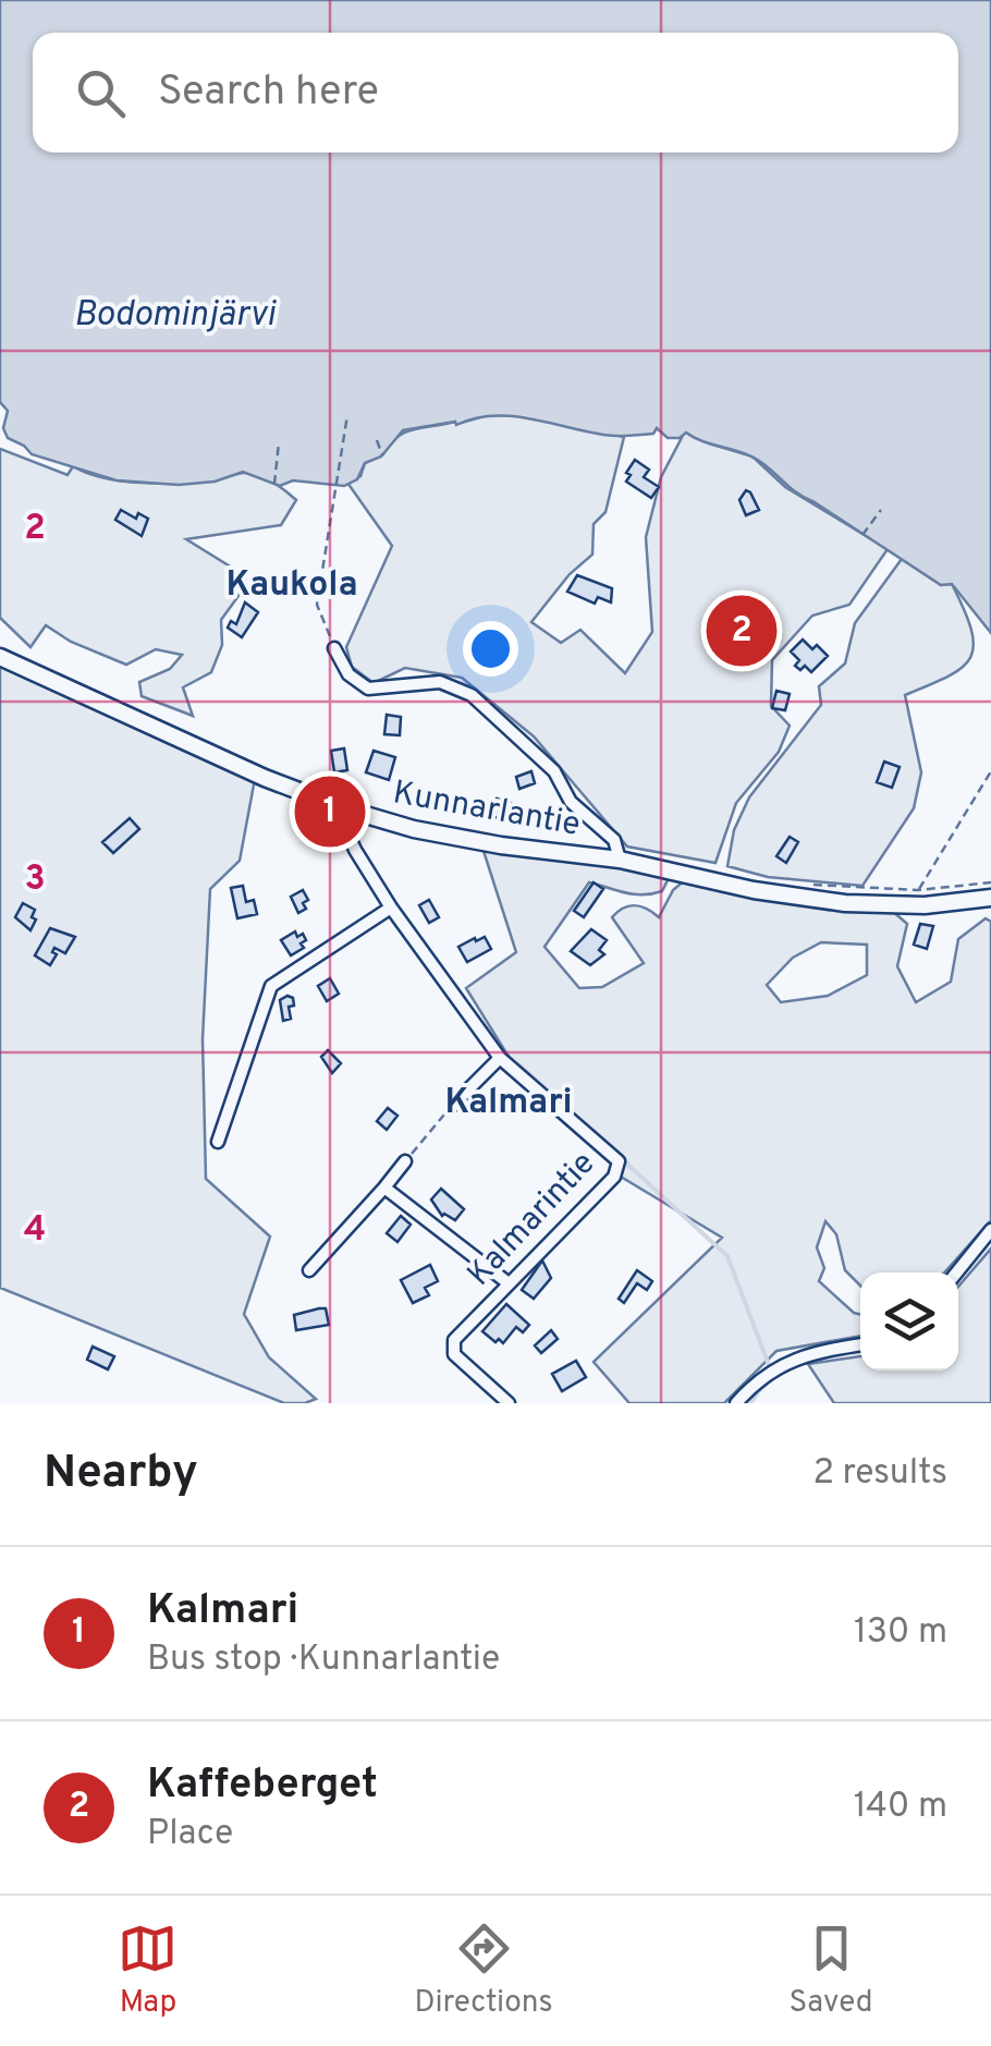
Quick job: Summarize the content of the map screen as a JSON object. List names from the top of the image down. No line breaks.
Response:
{"streets":{"main road":["Kunnarlantie"],"street":["Kalmarintie"]},"crossings":[["Kunnarlantie","Kalmarintie"]],"districts":["Kaukola","Kalmari"],"water":["Bodominjärvi"],"page":{"search":"Search here","pins":["2","1"],"heading":["Nearby","2 results"],"list":[{"mark":"1","name":"Kalmari","note":"Bus stop · Kunnarlantie","value":"130 m"},{"mark":"2","name":"Kaffeberget","note":"Place","value":"140 m"}],"nav":["Map","Directions","Saved"]},"grid":{"rows":["2","3","4"]}}
